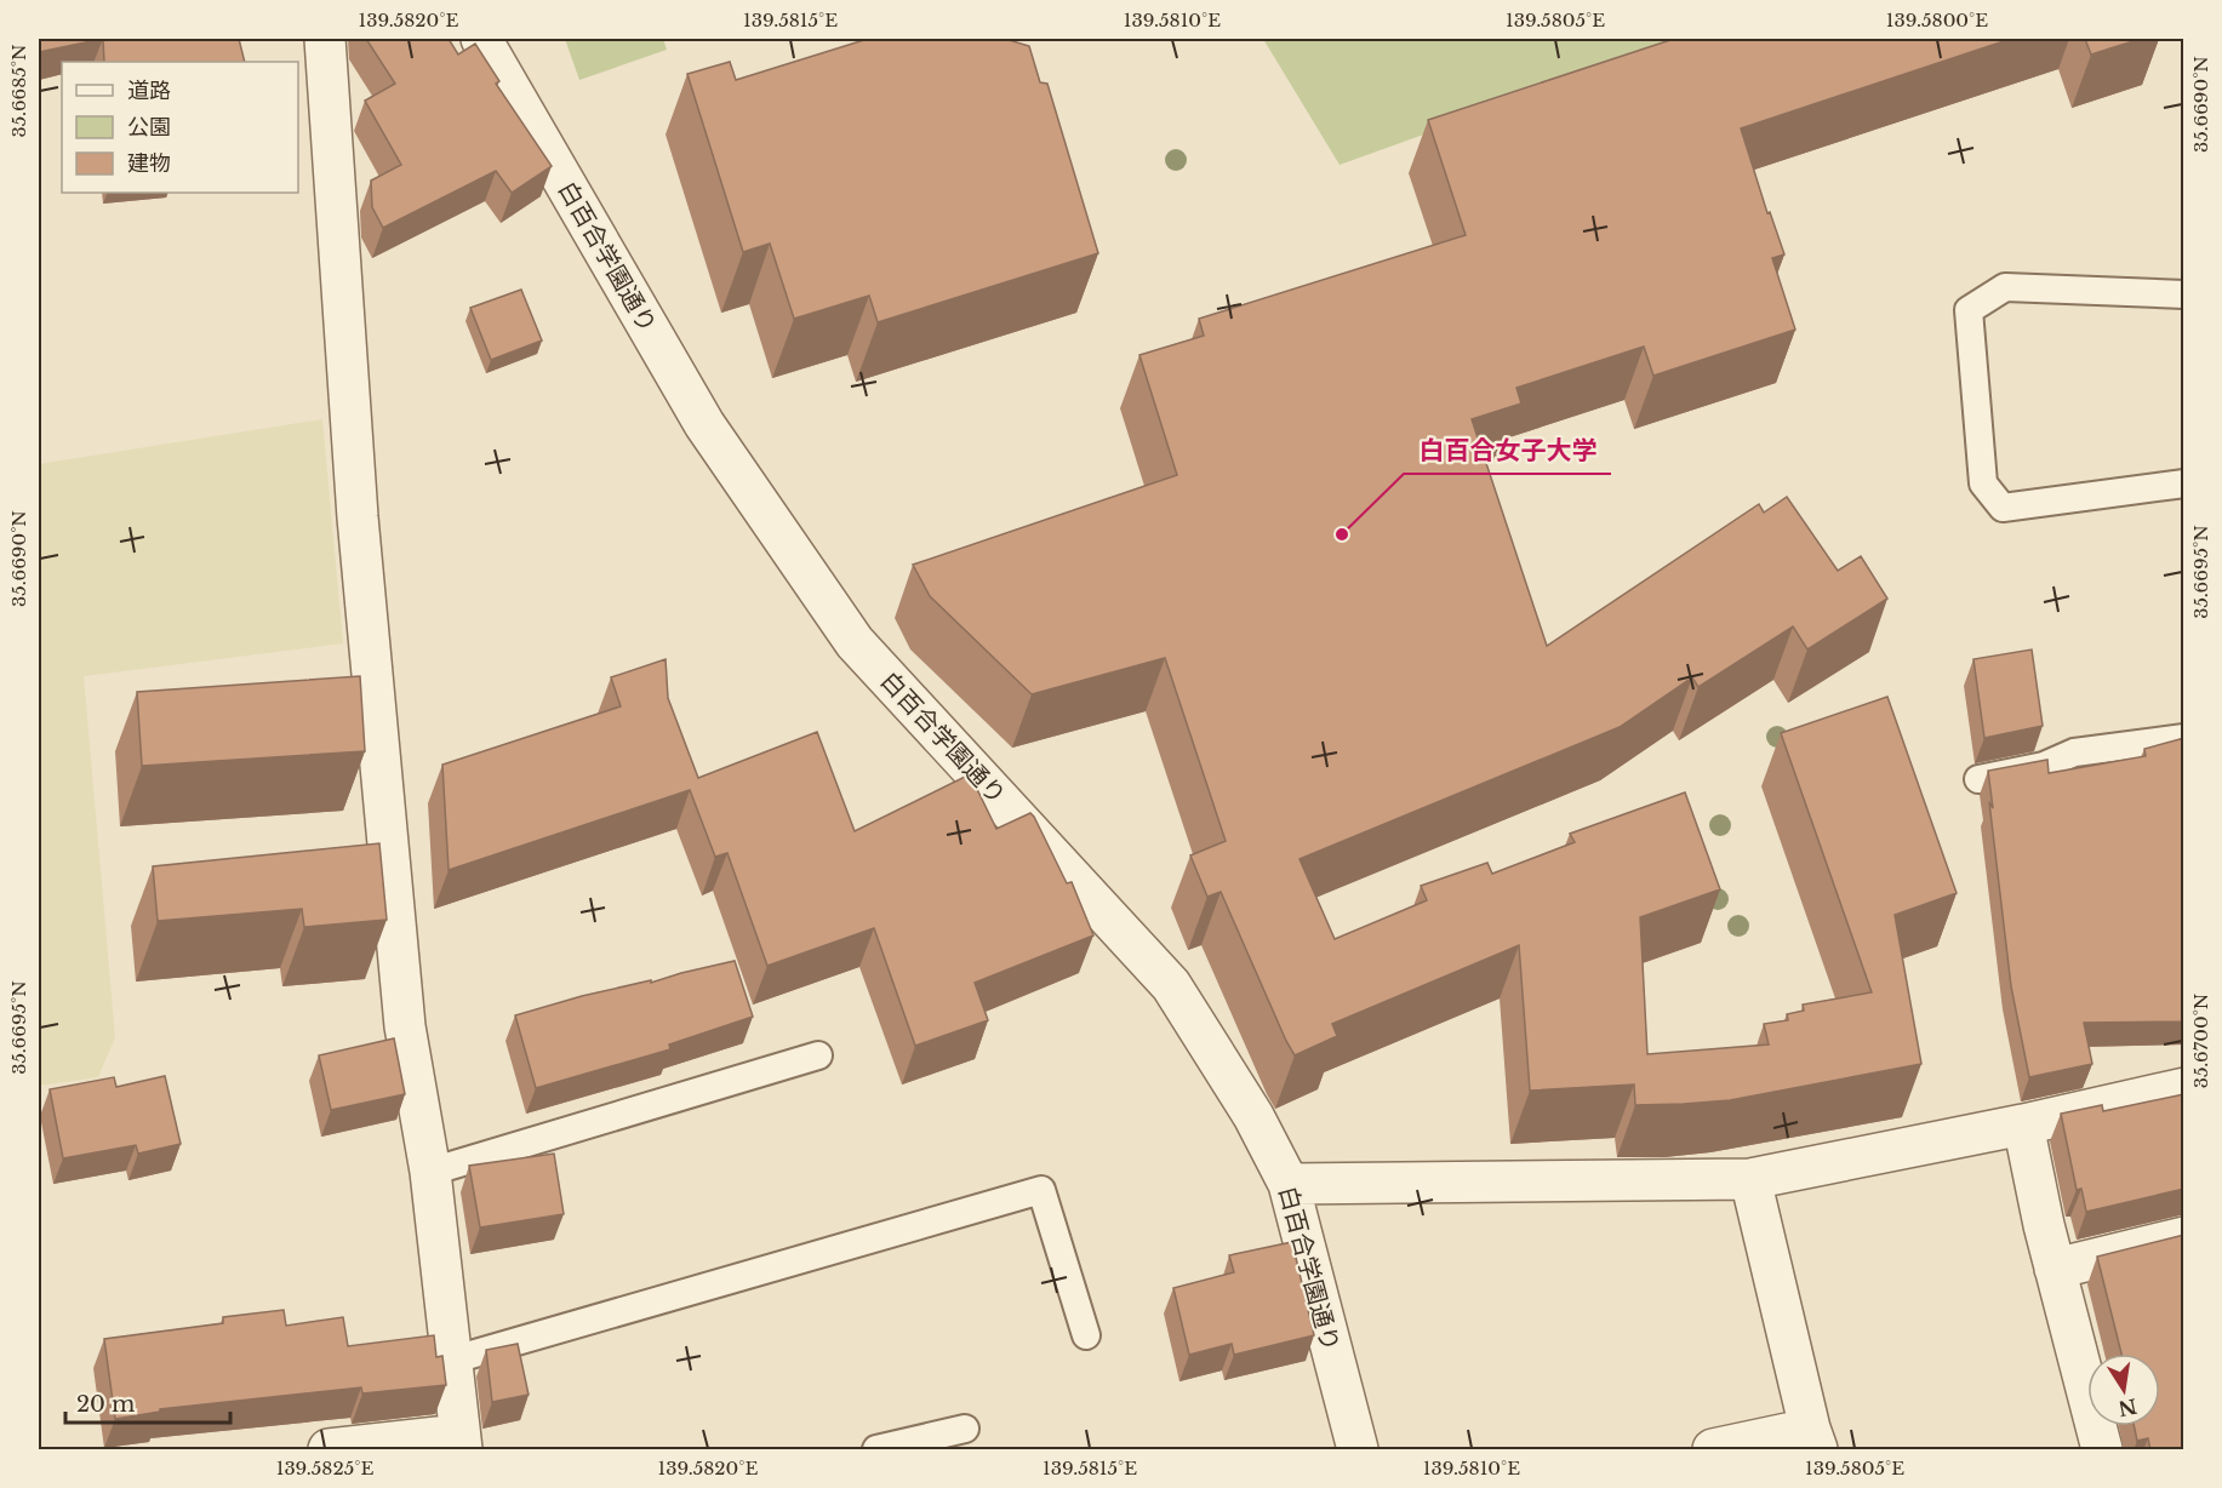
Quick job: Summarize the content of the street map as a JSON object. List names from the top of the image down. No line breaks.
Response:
{"streets":{"street":["白百合学園通り"]},"places":["白百合女子大学"],"legend":["道路","公園","建物"],"scale_bar":"20 m","north":"bottom","coordinates":["139.5820°E","139.5815°E","139.5810°E","139.5805°E","139.5800°E","35.6685°N","35.6690°N","35.6695°N","35.6700°N","139.5825°E"]}
